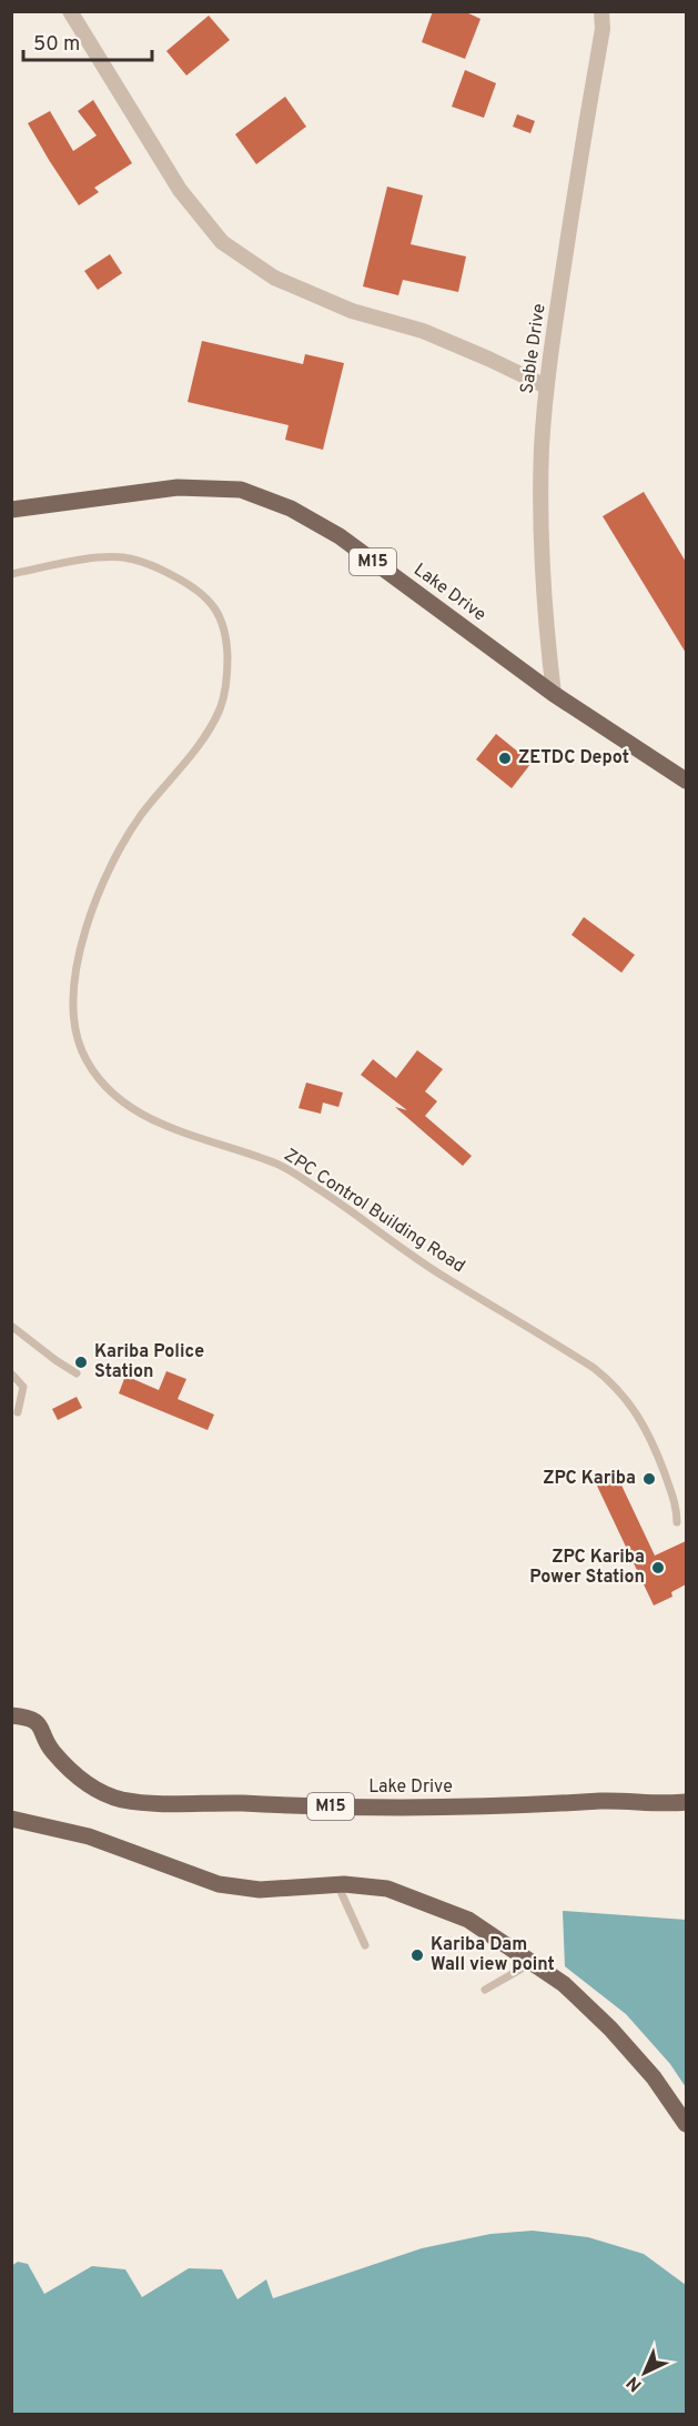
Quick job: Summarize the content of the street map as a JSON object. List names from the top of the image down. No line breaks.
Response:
{"streets":{"main road":["M15","Lake Drive"],"street":["Sable Drive"],"lane":["ZPC Control Building Road"]},"crossings":[["Sable Drive","Lake Drive"]],"places":["ZETDC Depot","Kariba Police Station","ZPC Kariba","ZPC Kariba Power Station","Kariba Dam Wall view point"],"scale_bar":"50 m","north":"bottom left"}
